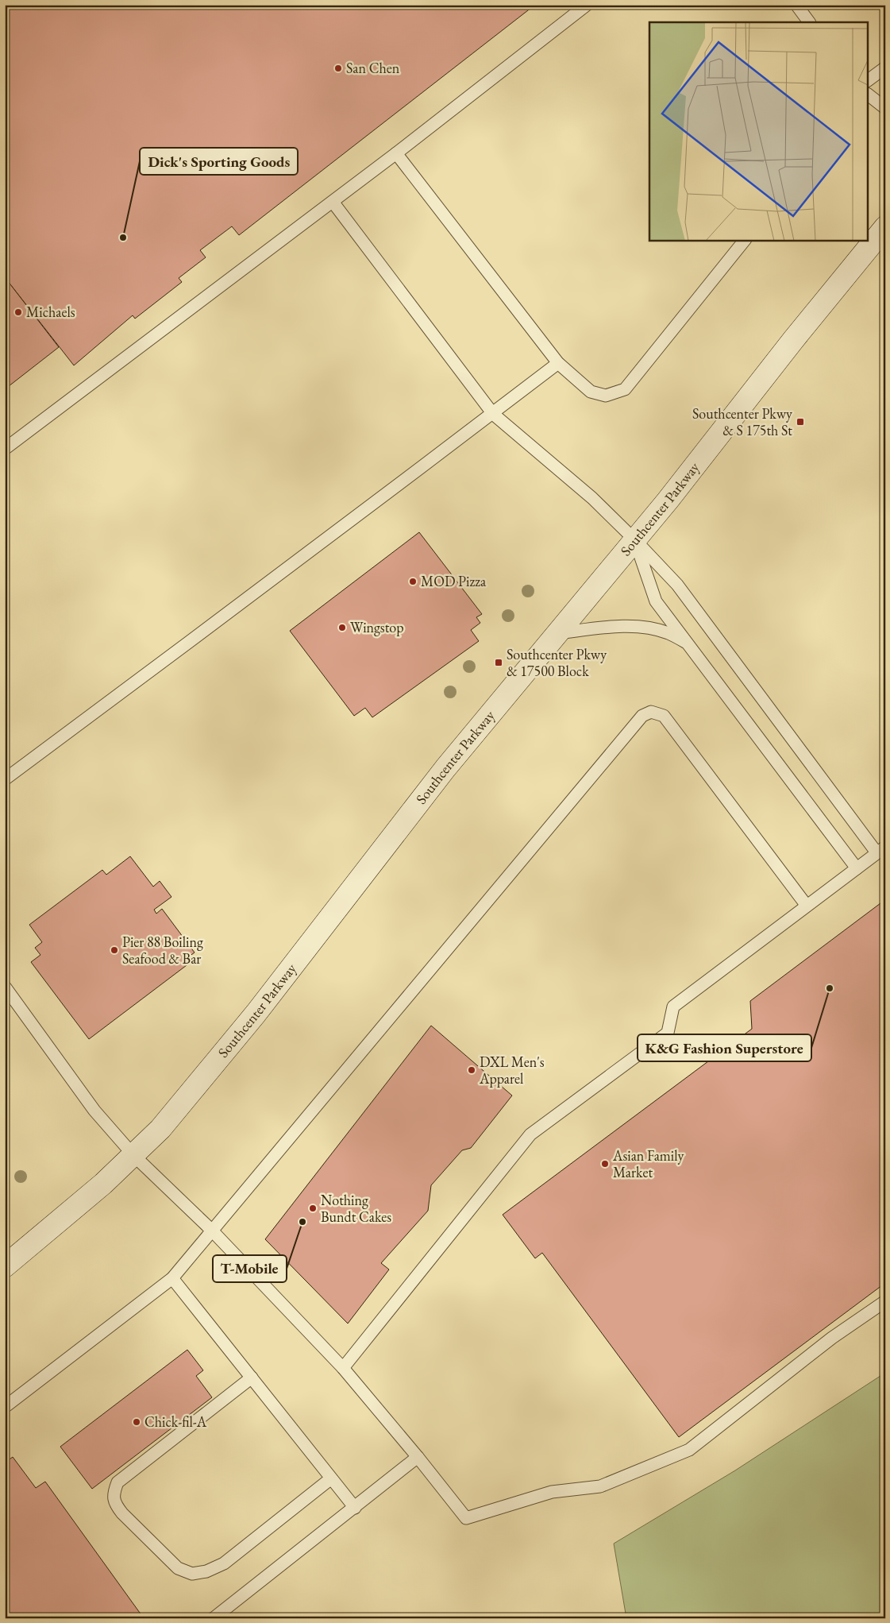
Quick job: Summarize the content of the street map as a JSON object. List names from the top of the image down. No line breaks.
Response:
{"streets":{"main road":["Southcenter Parkway"]},"places":{"other":["San Chen","Dick's Sporting Goods","Michaels","MOD Pizza","Wingstop","Pier 88 Boiling Seafood & Bar","K&G Fashion Superstore","DXL Men's Apparel","Asian Family Market","Nothing Bundt Cakes","T-Mobile","Chick-fil-A"],"transit":["Southcenter Pkwy & S 175th St","Southcenter Pkwy & 17500 Block"]}}
